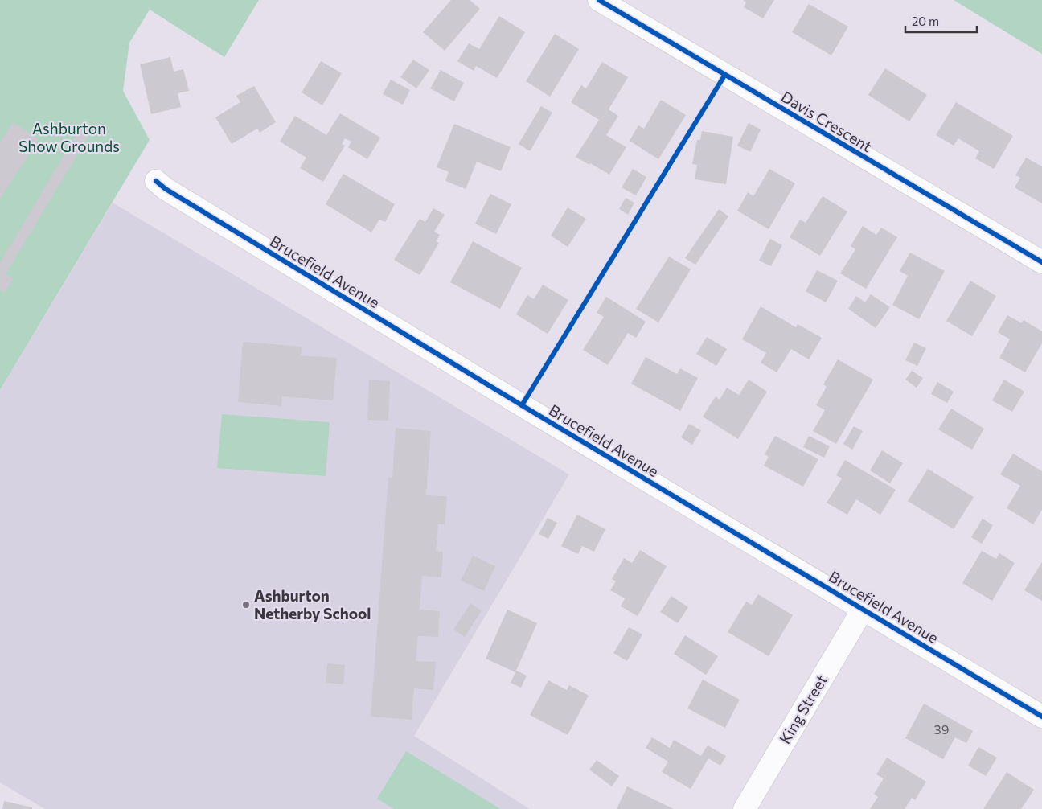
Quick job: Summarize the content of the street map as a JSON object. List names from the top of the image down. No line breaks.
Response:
{"streets":{"street":["Davis Crescent","Brucefield Avenue","King Street"]},"crossings":[["Brucefield Avenue","King Street"]],"parks":["Ashburton Show Grounds"],"places":["Ashburton Netherby School"],"house_numbers":["39"],"scale_bar":"20 m"}
